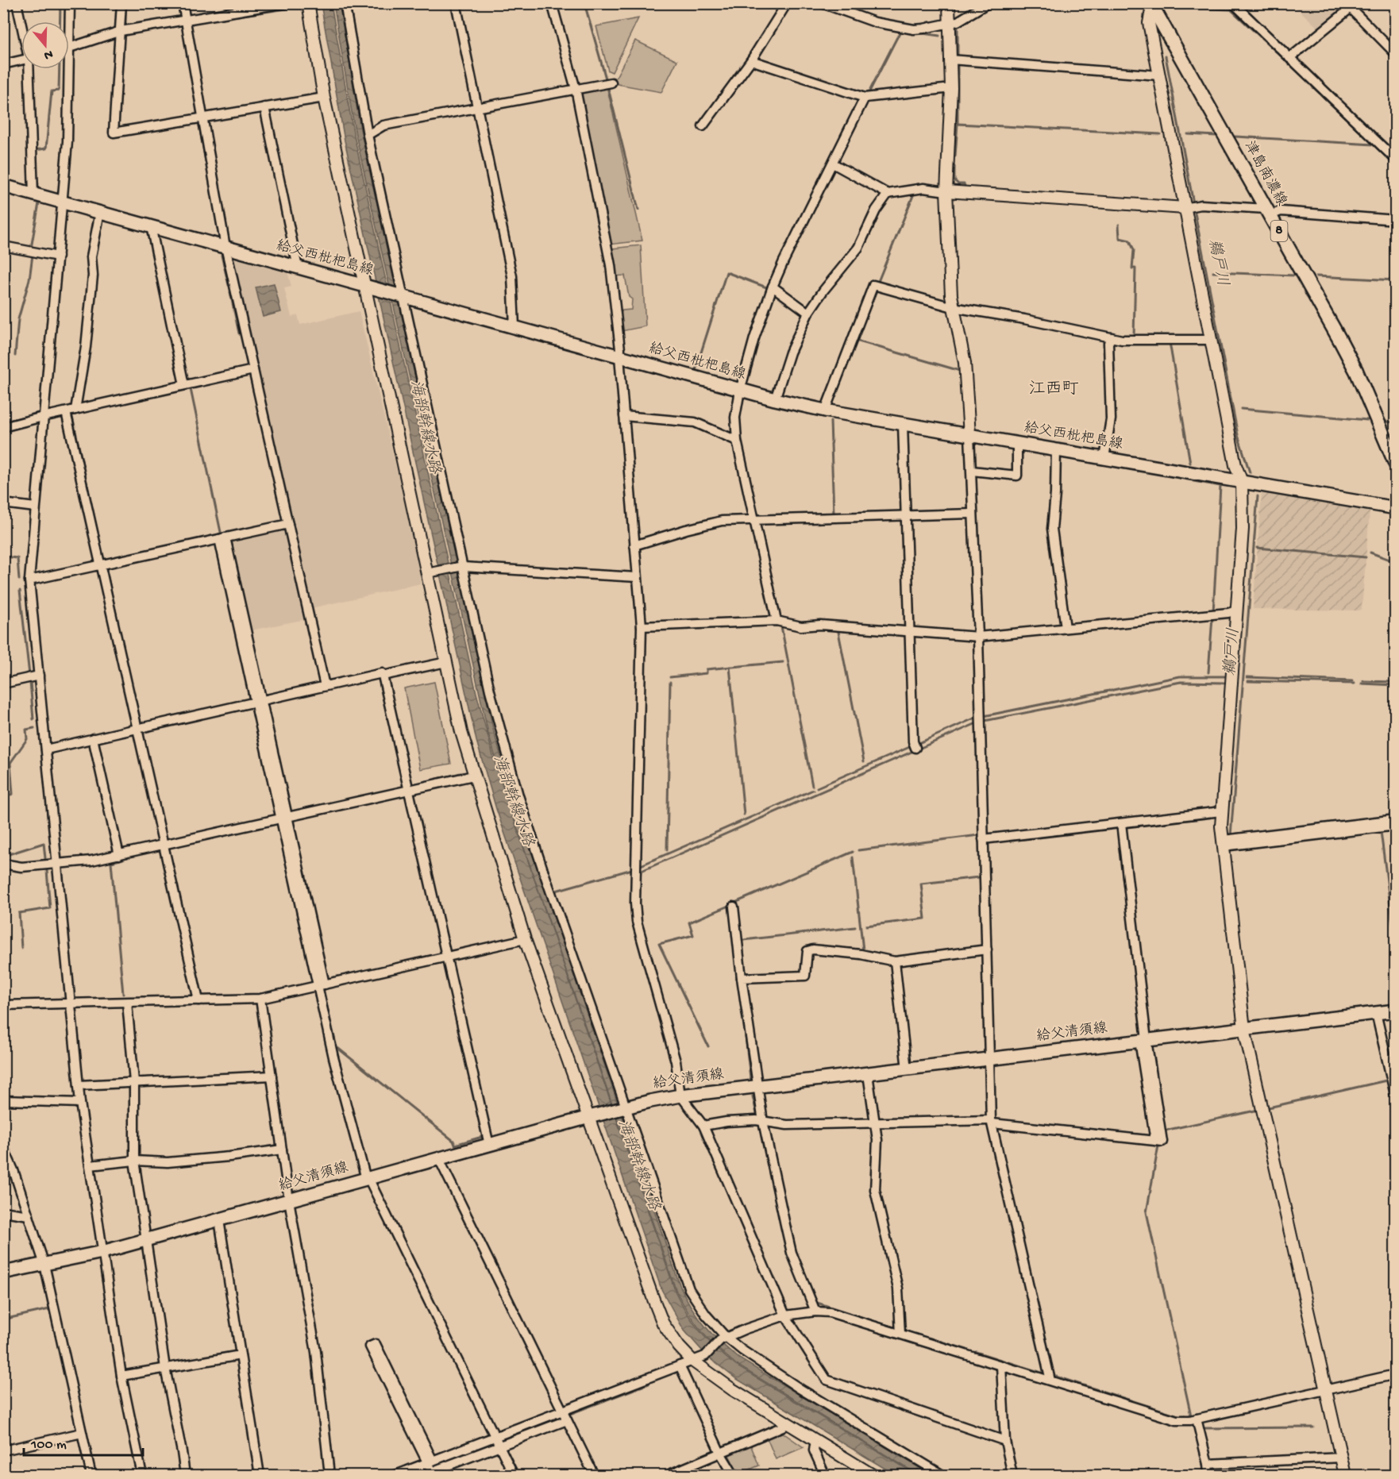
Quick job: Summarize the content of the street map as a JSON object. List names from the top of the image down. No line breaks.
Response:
{"streets":{"main road":["津島南濃線","8","給父西枇杷島線","給父清須線"]},"districts":["江西町"],"water":["鵜戸川","海部幹線水路"],"scale_bar":"100 m","north":"bottom"}
